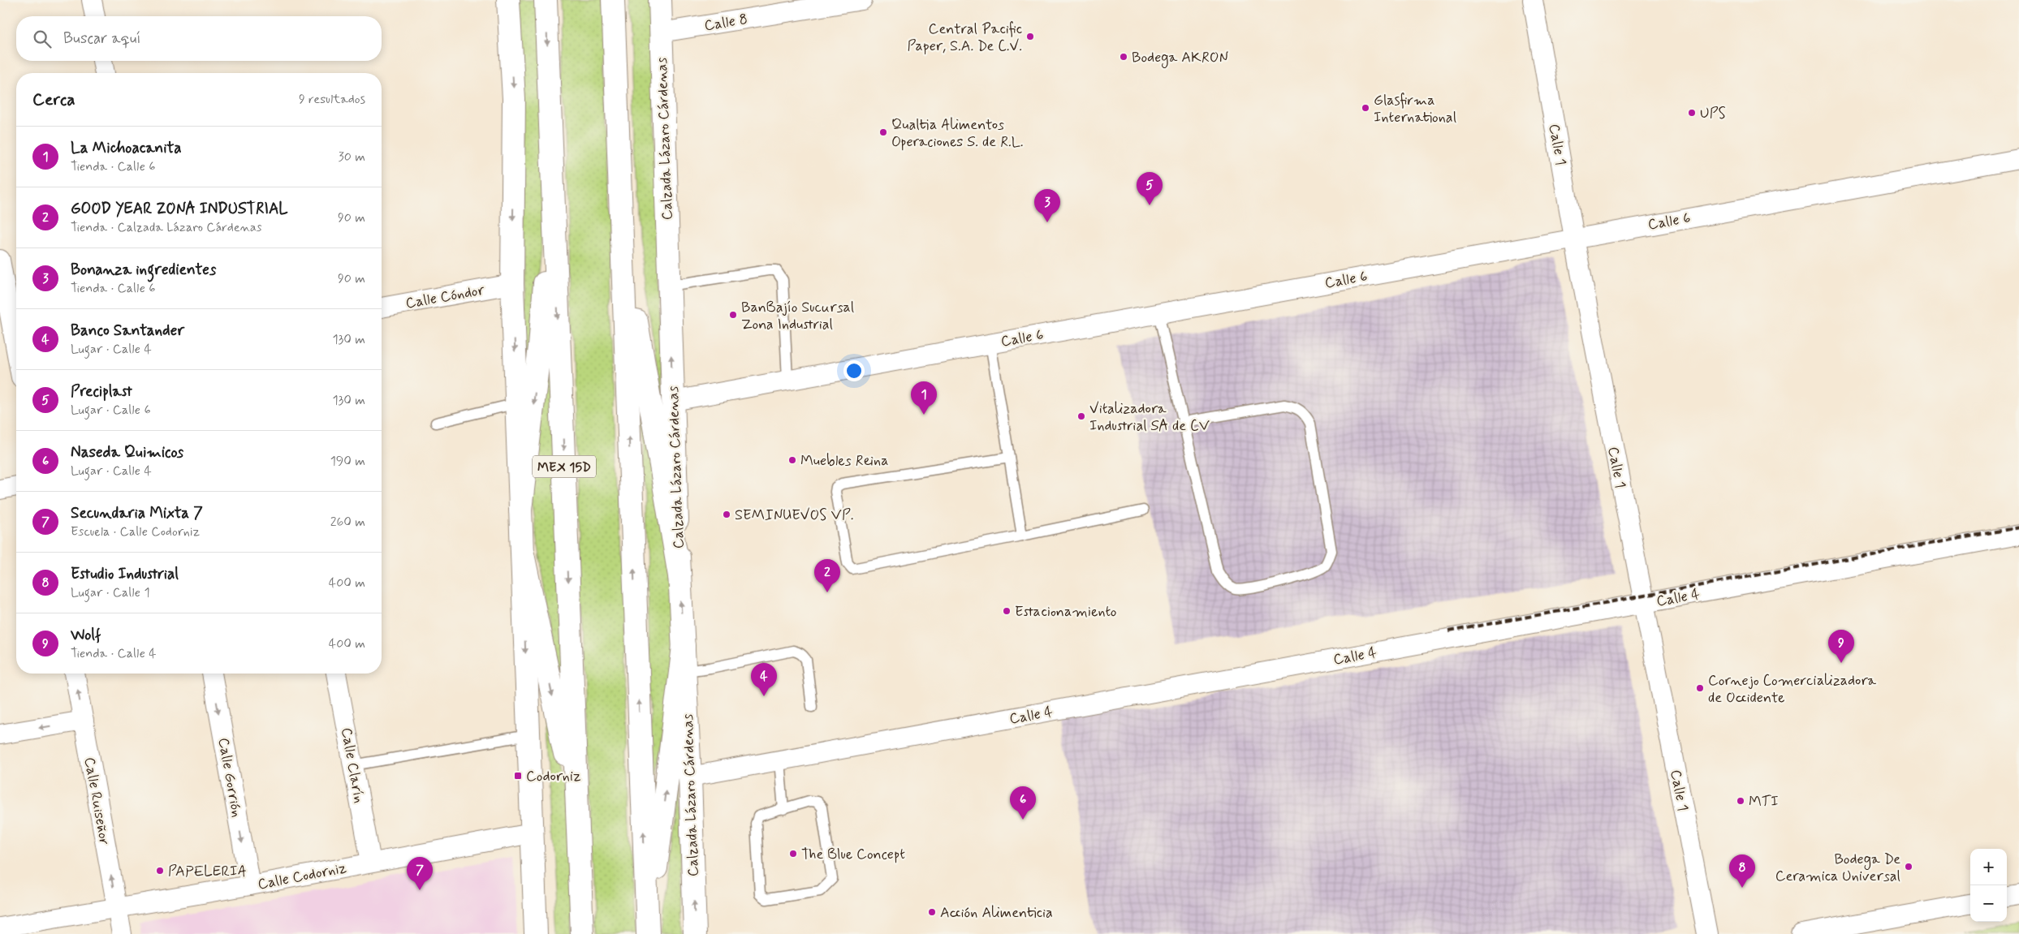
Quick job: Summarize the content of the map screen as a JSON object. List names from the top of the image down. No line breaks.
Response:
{"streets":{"main road":["Calzada Lázaro Cárdenas","MEX 15D"],"street":["Calle 8","Calle 1","Calle 6","Calle Cóndor","Calle 4","Calle Clarín","Calle Gorrión","Calle Ruiseñor","Calle Codorniz"]},"crossings":[["Calle 8","Calzada Lázaro Cárdenas"],["Calzada Lázaro Cárdenas","Calle 6"],["Calzada Lázaro Cárdenas","Calle 4"],["Calle 1","Calle 6"],["Calle 1","Calle 4"],["Calle Clarín","Calle Codorniz"],["Calle Gorrión","Calle Codorniz"],["Calle Ruiseñor","Calle Codorniz"]],"one_way":["Calle Gorrión","Calle Ruiseñor"],"places":{"other":["Central Pacific Paper, S.A. De C.V.","Bodega AKRON","Glasfirma International","UPS","Qualtia Alimentos Operaciones S. de R.L.","BanBajío Sucursal Zona Industrial","Vitalizadora Industrial SA de CV","Muebles Reina","SEMINUEVOS VP.","Estacionamiento","Cornejo Comercializadora de Occidente","MTI","The Blue Concept","Bodega De Ceramica Universal","PAPELERIA","Acción Alimenticia"],"transit":["Codorniz"]},"page":{"search":"Buscar aquí","heading":["Cerca","9 resultados"],"list":[{"mark":"1","name":"La Michoacanita","note":"Tienda · Calle 6","value":"30 m"},{"mark":"2","name":"GOOD YEAR ZONA INDUSTRIAL","note":"Tienda · Calzada Lázaro Cárdenas","value":"90 m"},{"mark":"3","name":"Bonanza ingredientes","note":"Tienda · Calle 6","value":"90 m"},{"mark":"4","name":"Banco Santander","note":"Lugar · Calle 4","value":"130 m"},{"mark":"5","name":"Preciplast","note":"Lugar · Calle 6","value":"130 m"},{"mark":"6","name":"Naseda Quimicos","note":"Lugar · Calle 4","value":"190 m"},{"mark":"7","name":"Secundaria Mixta 7","note":"Escuela · Calle Codorniz","value":"260 m"},{"mark":"8","name":"Estudio Industrial","note":"Lugar · Calle 1","value":"400 m"},{"mark":"9","name":"Wolf","note":"Tienda · Calle 4","value":"400 m"}],"pins":["5","3","1","2","9","4","6","8","7"],"map_buttons":["+","−"]}}
